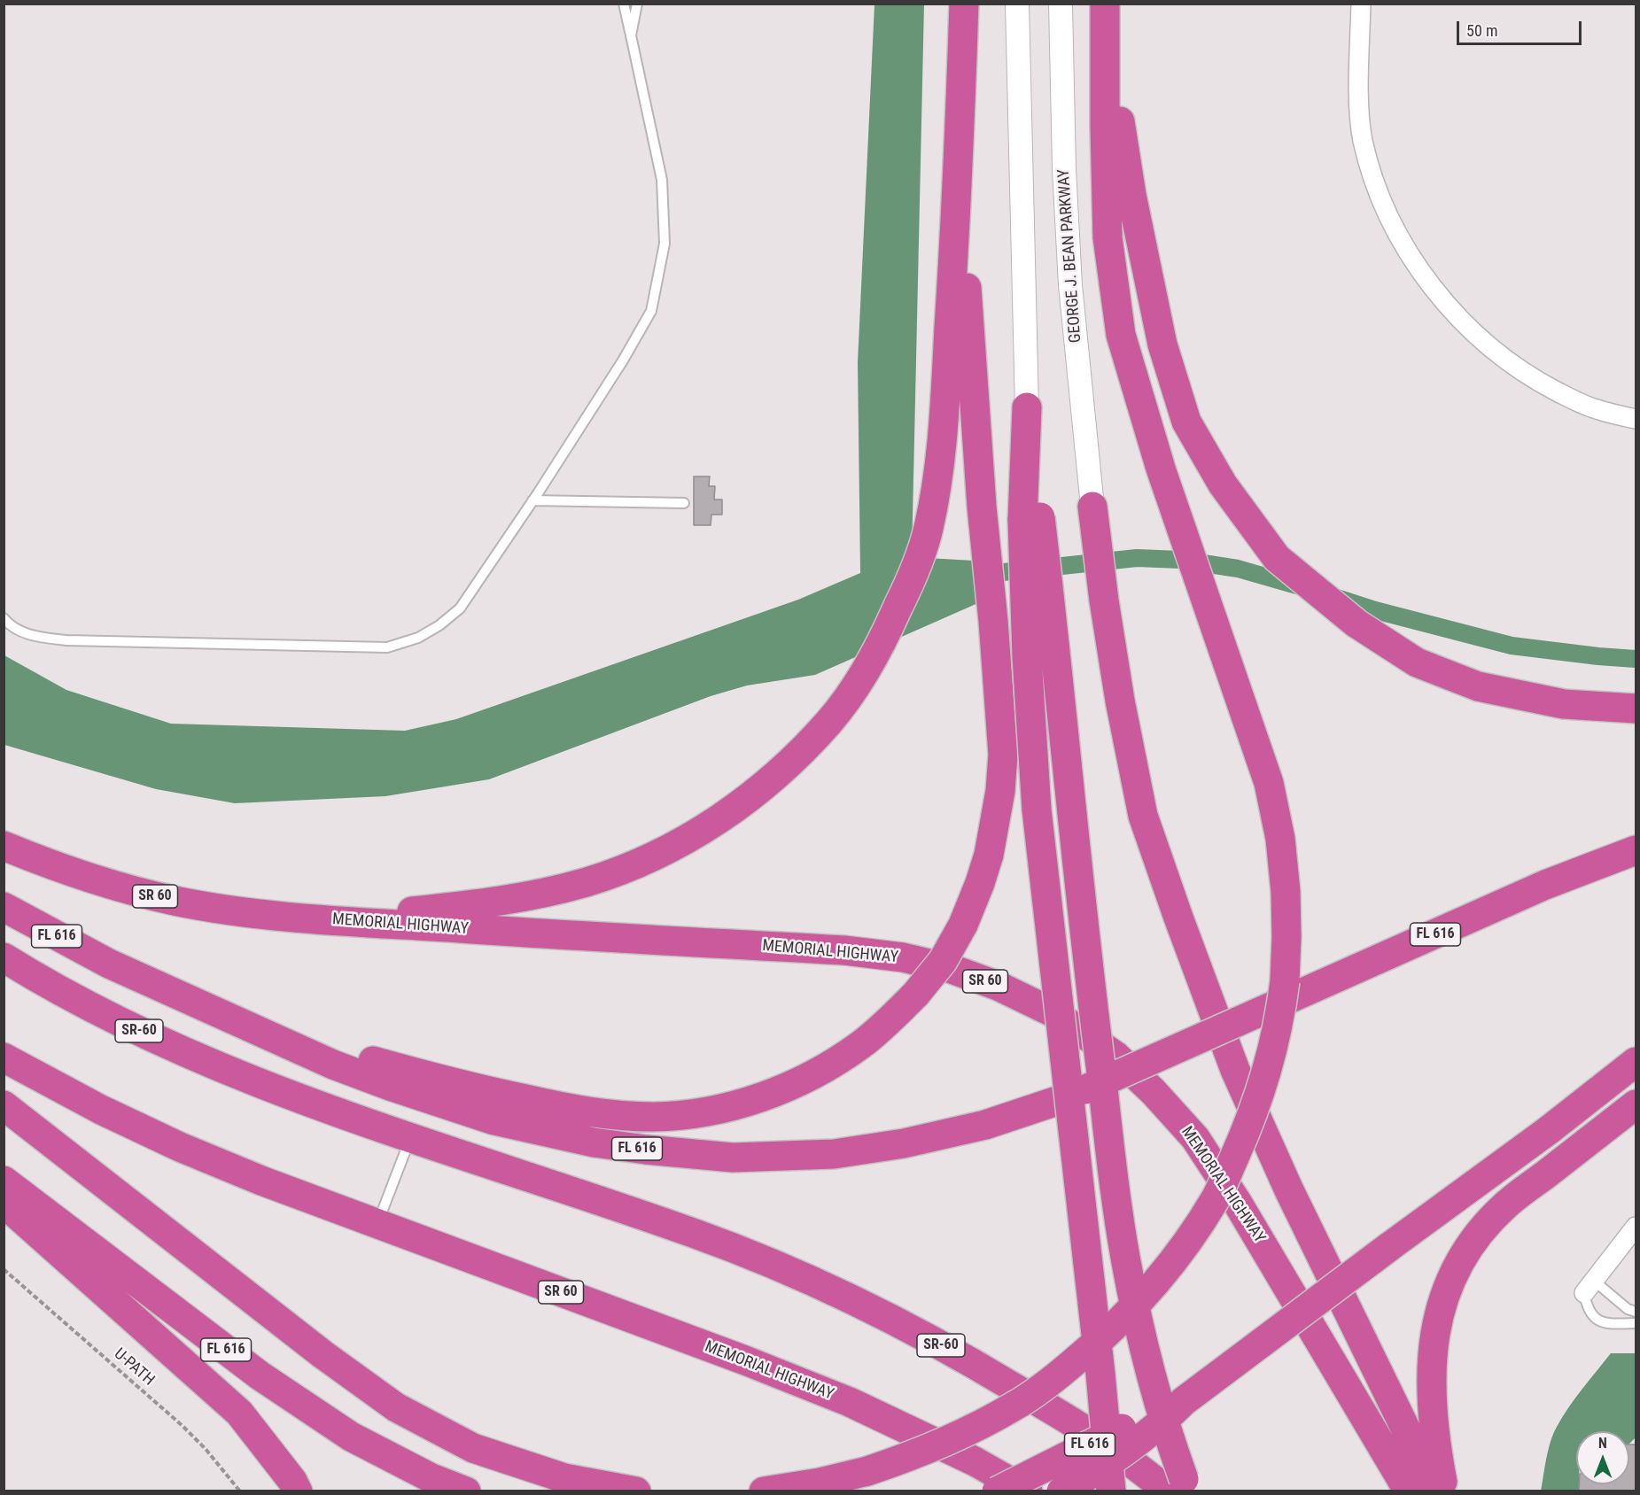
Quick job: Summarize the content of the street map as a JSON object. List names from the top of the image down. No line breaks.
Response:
{"streets":{"highway":["SR 60","MEMORIAL HIGHWAY","FL 616","SR-60"],"street":["GEORGE J. BEAN PARKWAY"],"path":["U-PATH"]},"scale_bar":"50 m","north":"top"}
